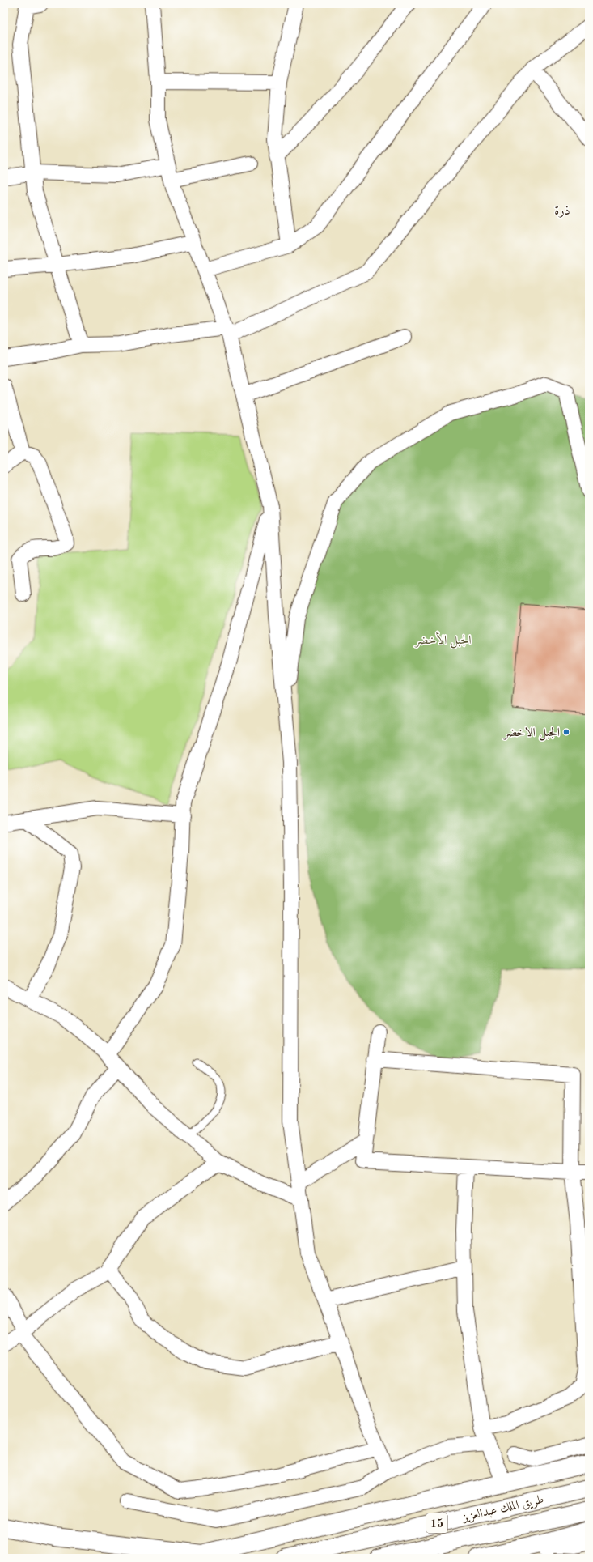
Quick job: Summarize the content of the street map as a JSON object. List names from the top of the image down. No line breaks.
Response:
{"streets":{"main road":["طريق الملك عبدالعزيز","15"]},"districts":["ذرة"],"parks":["الجبل الأخضر"],"places":["الجبل الاخضر"]}
